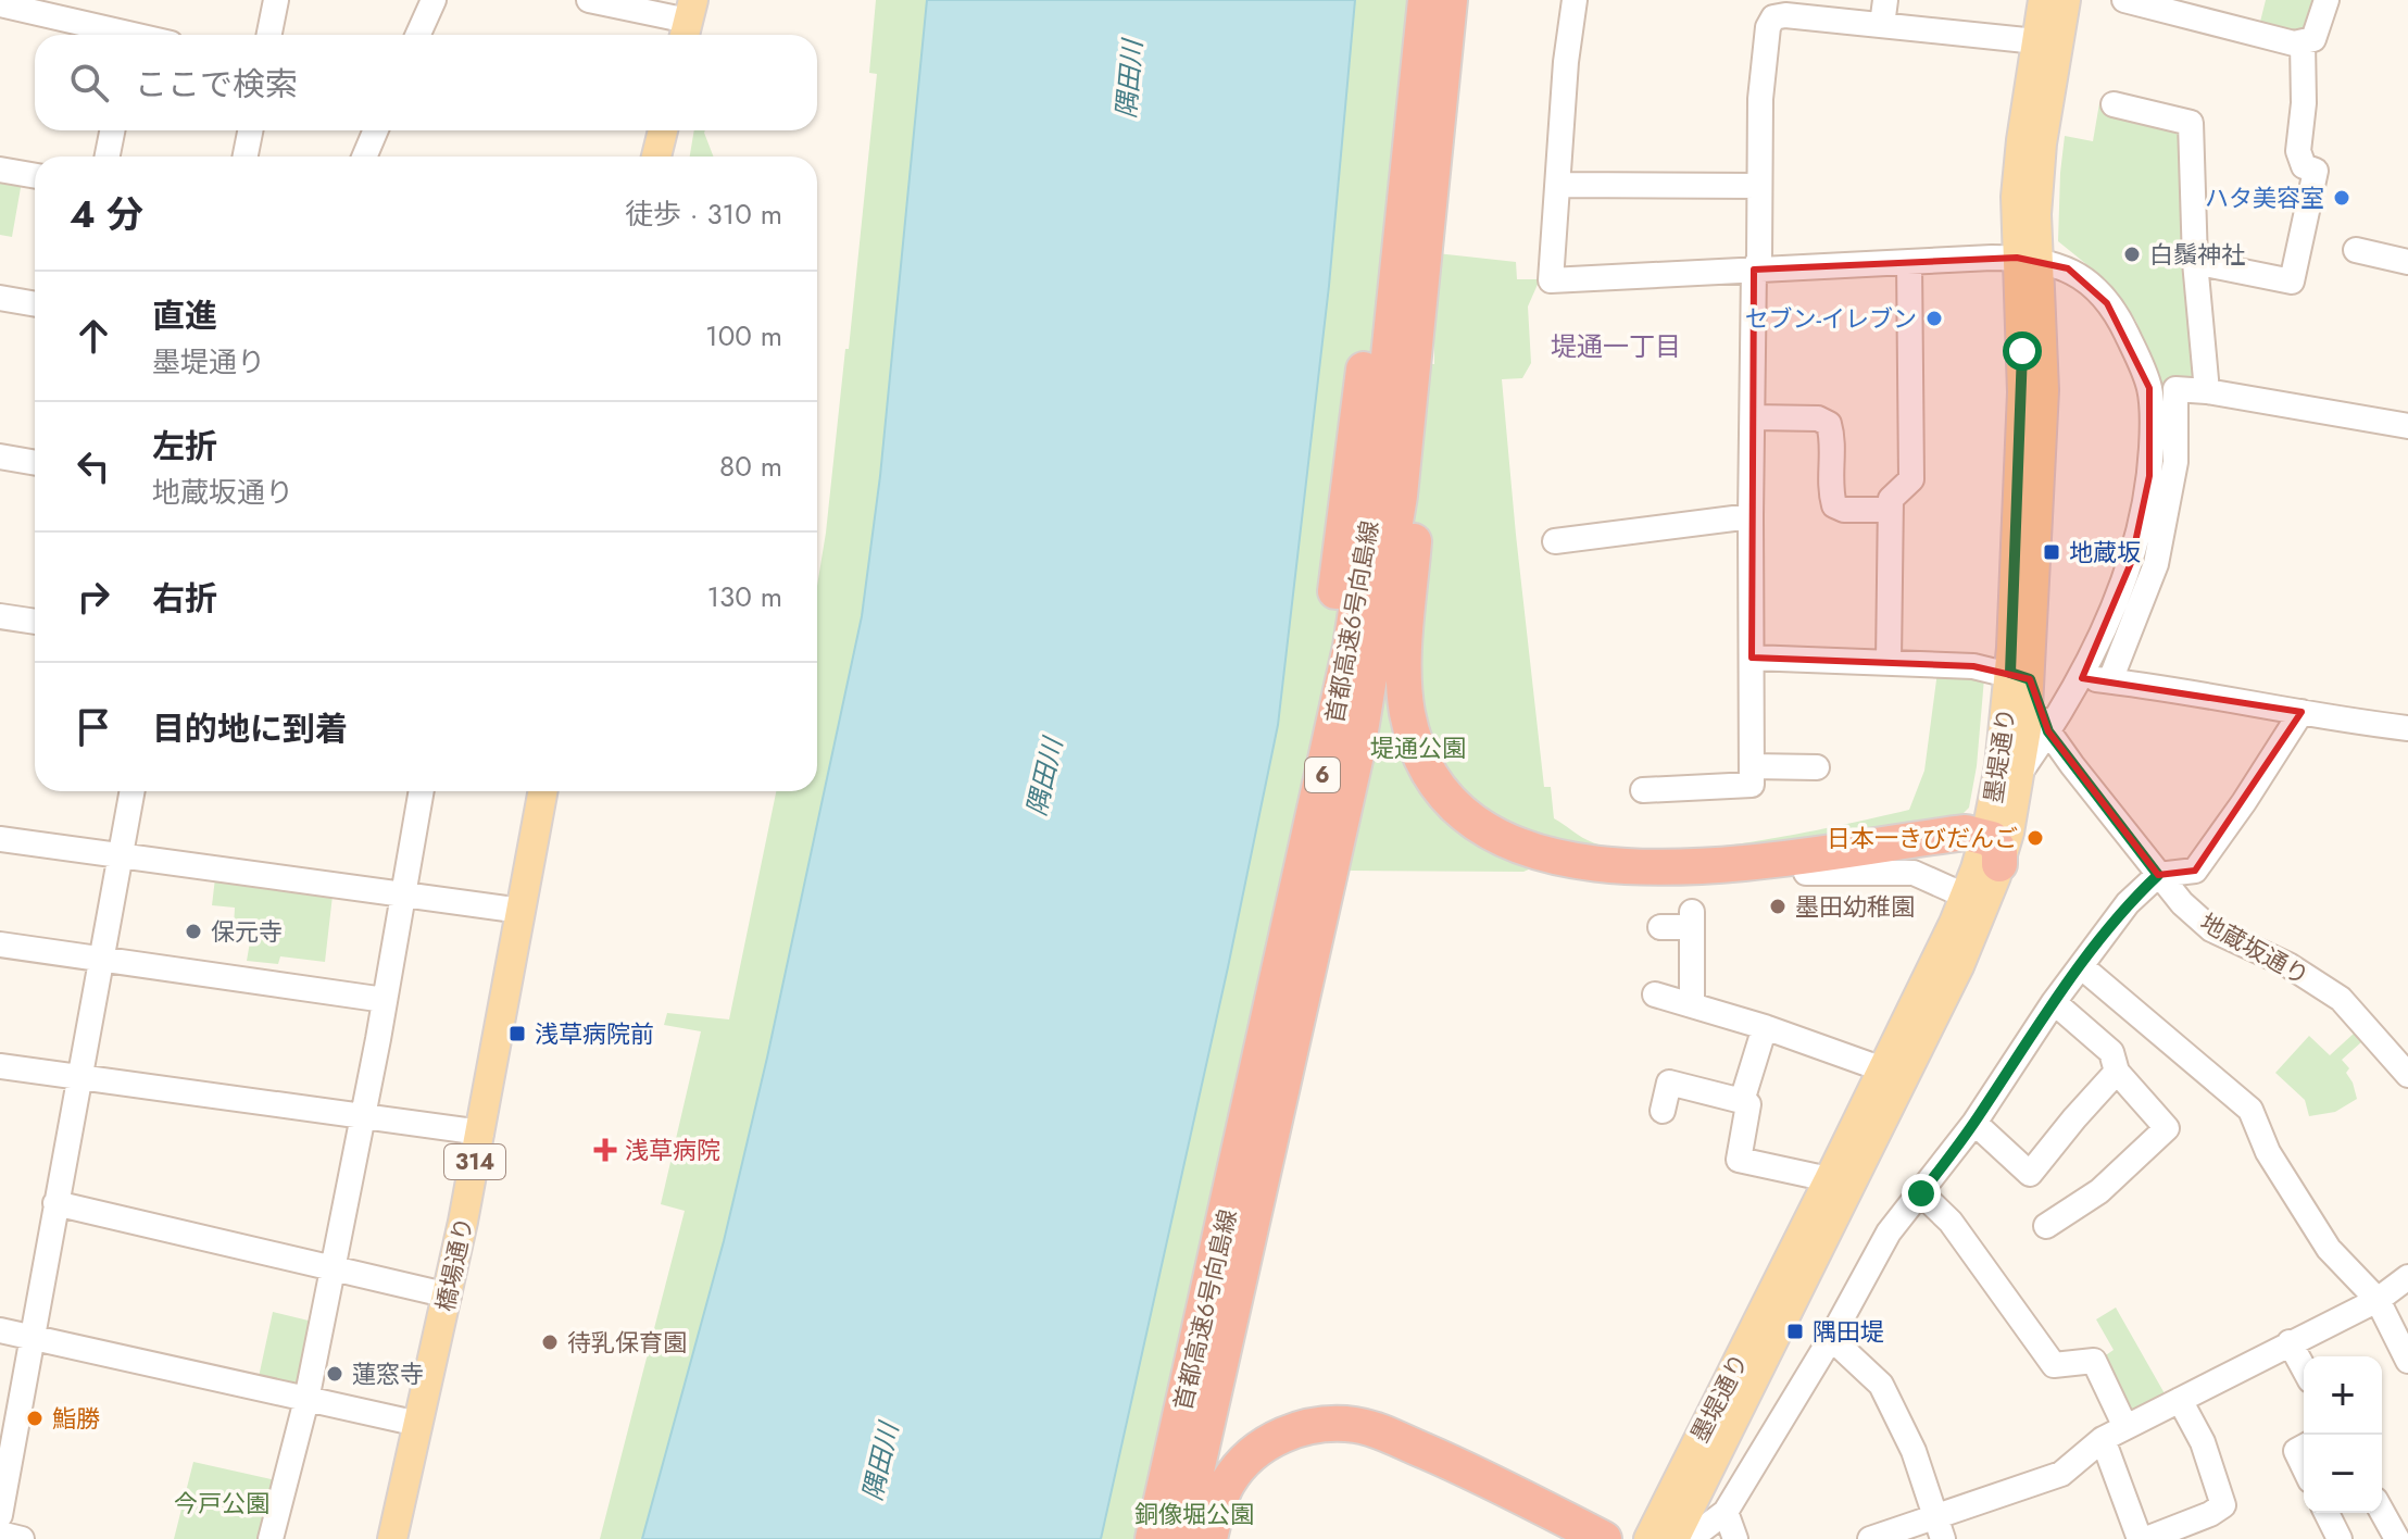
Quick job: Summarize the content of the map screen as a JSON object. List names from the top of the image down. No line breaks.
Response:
{"streets":{"highway":["首都高速6号向島線","6"],"main road":["墨堤通り","314","橋場通り"],"street":["地蔵坂通り"]},"crossings":[["墨堤通り","地蔵坂通り"]],"districts":["堤通一丁目"],"water":["隅田川"],"parks":["堤通公園","今戸公園","銅像堀公園"],"places":{"other":["ハタ美容室","白鬚神社","セブン-イレブン","日本一きびだんご","墨田幼稚園","保元寺","待乳保育園","蓮窓寺","鮨勝"],"transit":["地蔵坂","浅草病院前","隅田堤"],"health":["浅草病院"]},"page":{"search":"ここで検索","heading":["4 分","徒歩 · 310 m"],"list":[["直進","墨堤通り","100 m"],["左折","地蔵坂通り","80 m"],["右折","130 m"],"目的地に到着"],"map_buttons":["+","−"]}}
